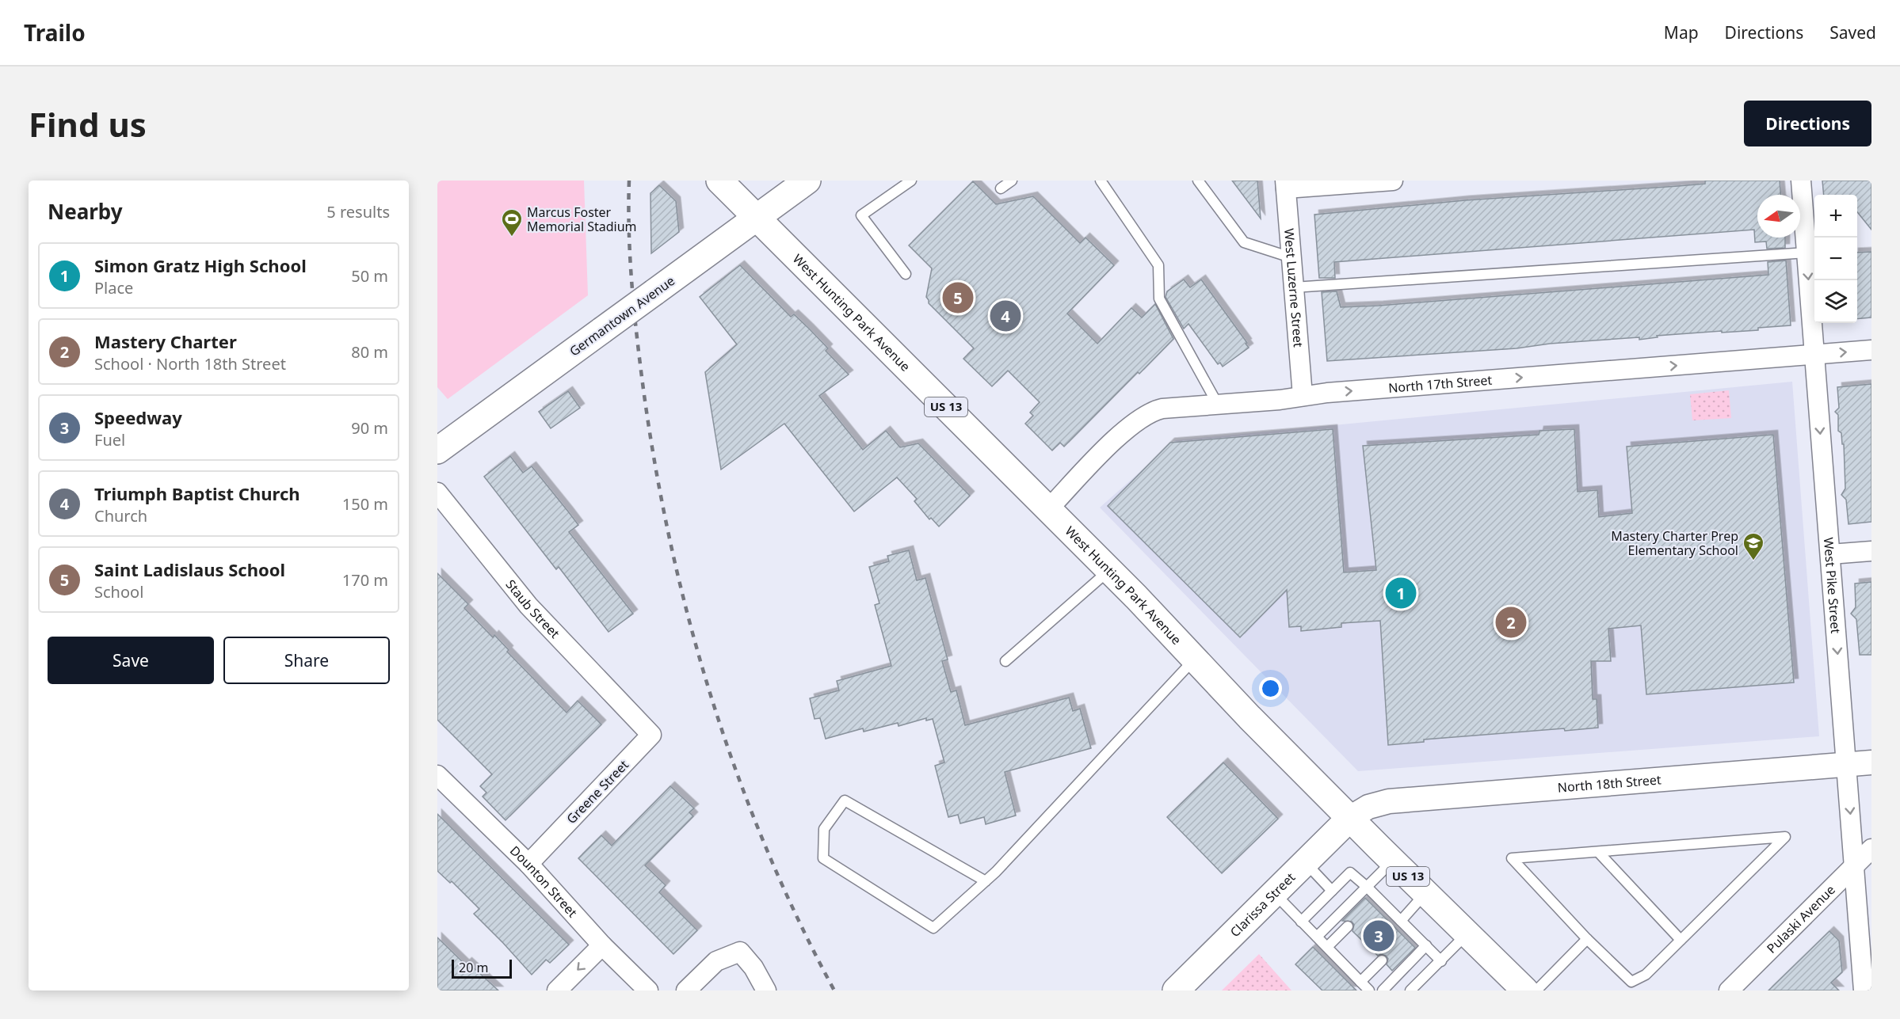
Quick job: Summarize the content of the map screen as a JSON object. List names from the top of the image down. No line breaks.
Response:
{"streets":{"main road":["West Hunting Park Avenue","Germantown Avenue","US 13","Clarissa Street"],"street":["West Luzerne Street","North 17th Street","West Pike Street","Staub Street","North 18th Street","Greene Street","Dounton Street","Pulaski Avenue"]},"crossings":[["West Luzerne Street","North 17th Street"],["West Hunting Park Avenue","Germantown Avenue"],["West Hunting Park Avenue","North 17th Street"],["West Hunting Park Avenue","North 18th Street"],["West Hunting Park Avenue","Clarissa Street"],["North 17th Street","West Pike Street"],["West Pike Street","North 18th Street"],["West Pike Street","Pulaski Avenue"],["Staub Street","Greene Street"],["North 18th Street","Clarissa Street"],["Greene Street","Dounton Street"]],"one_way":["North 17th Street","West Pike Street"],"places":{"sports":["Marcus Foster Memorial Stadium"],"school or university":["Mastery Charter Prep Elementary School"]},"scale_bar":"20 m","north":"left","page":{"header":"Trailo","nav":["Map","Directions","Saved"],"buttons":["Directions",["Save","Share"]],"title":"Find us","heading":["Nearby","5 results"],"map_buttons":["+","−"],"list":[{"mark":"1","name":"Simon Gratz High School","note":"Place","value":"50 m"},{"mark":"2","name":"Mastery Charter","note":"School · North 18th Street","value":"80 m"},{"mark":"3","name":"Speedway","note":"Fuel","value":"90 m"},{"mark":"4","name":"Triumph Baptist Church","note":"Church","value":"150 m"},{"mark":"5","name":"Saint Ladislaus School","note":"School","value":"170 m"}],"pins":["5","4","1","2","3"],"scale":"20 m"}}
